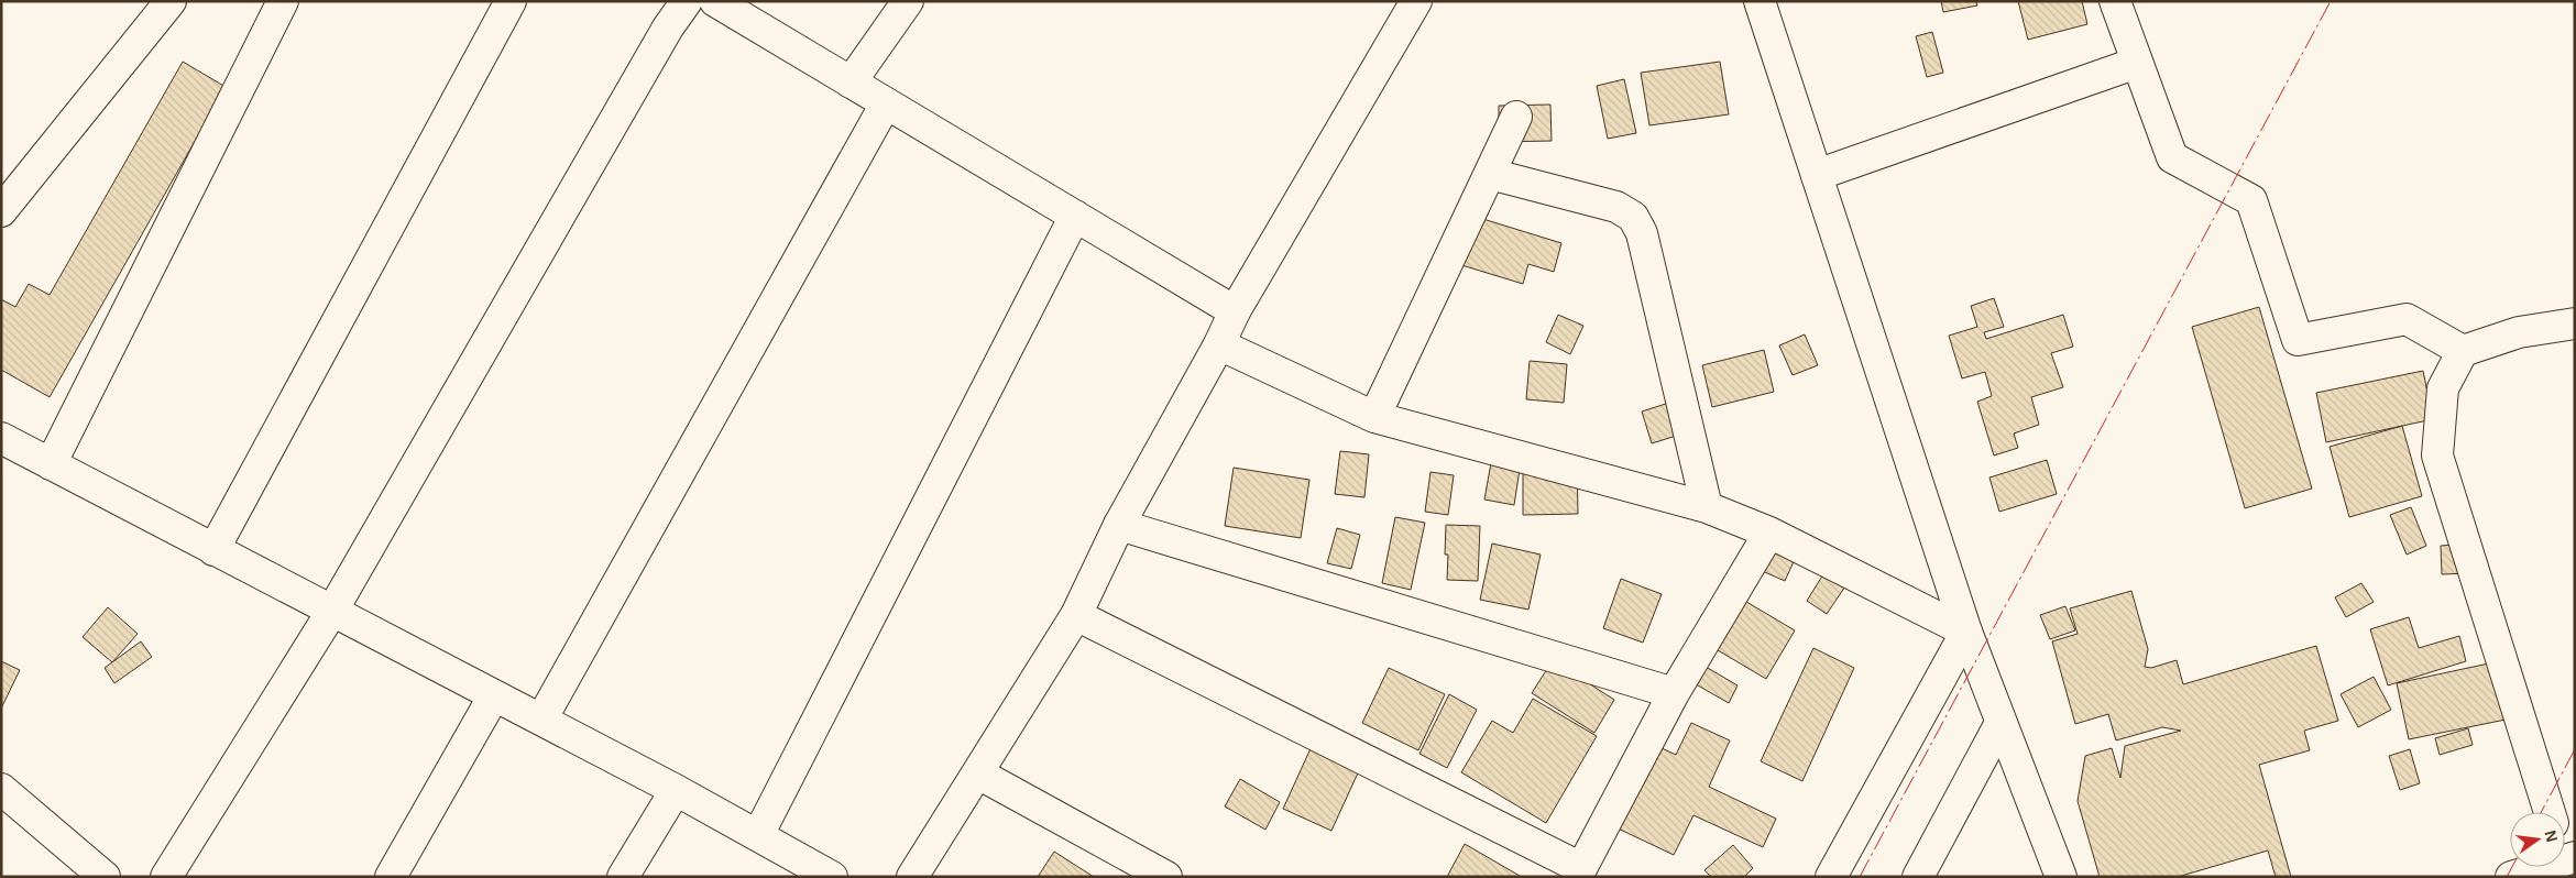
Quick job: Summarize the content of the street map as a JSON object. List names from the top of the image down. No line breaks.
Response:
{"north":"right"}
